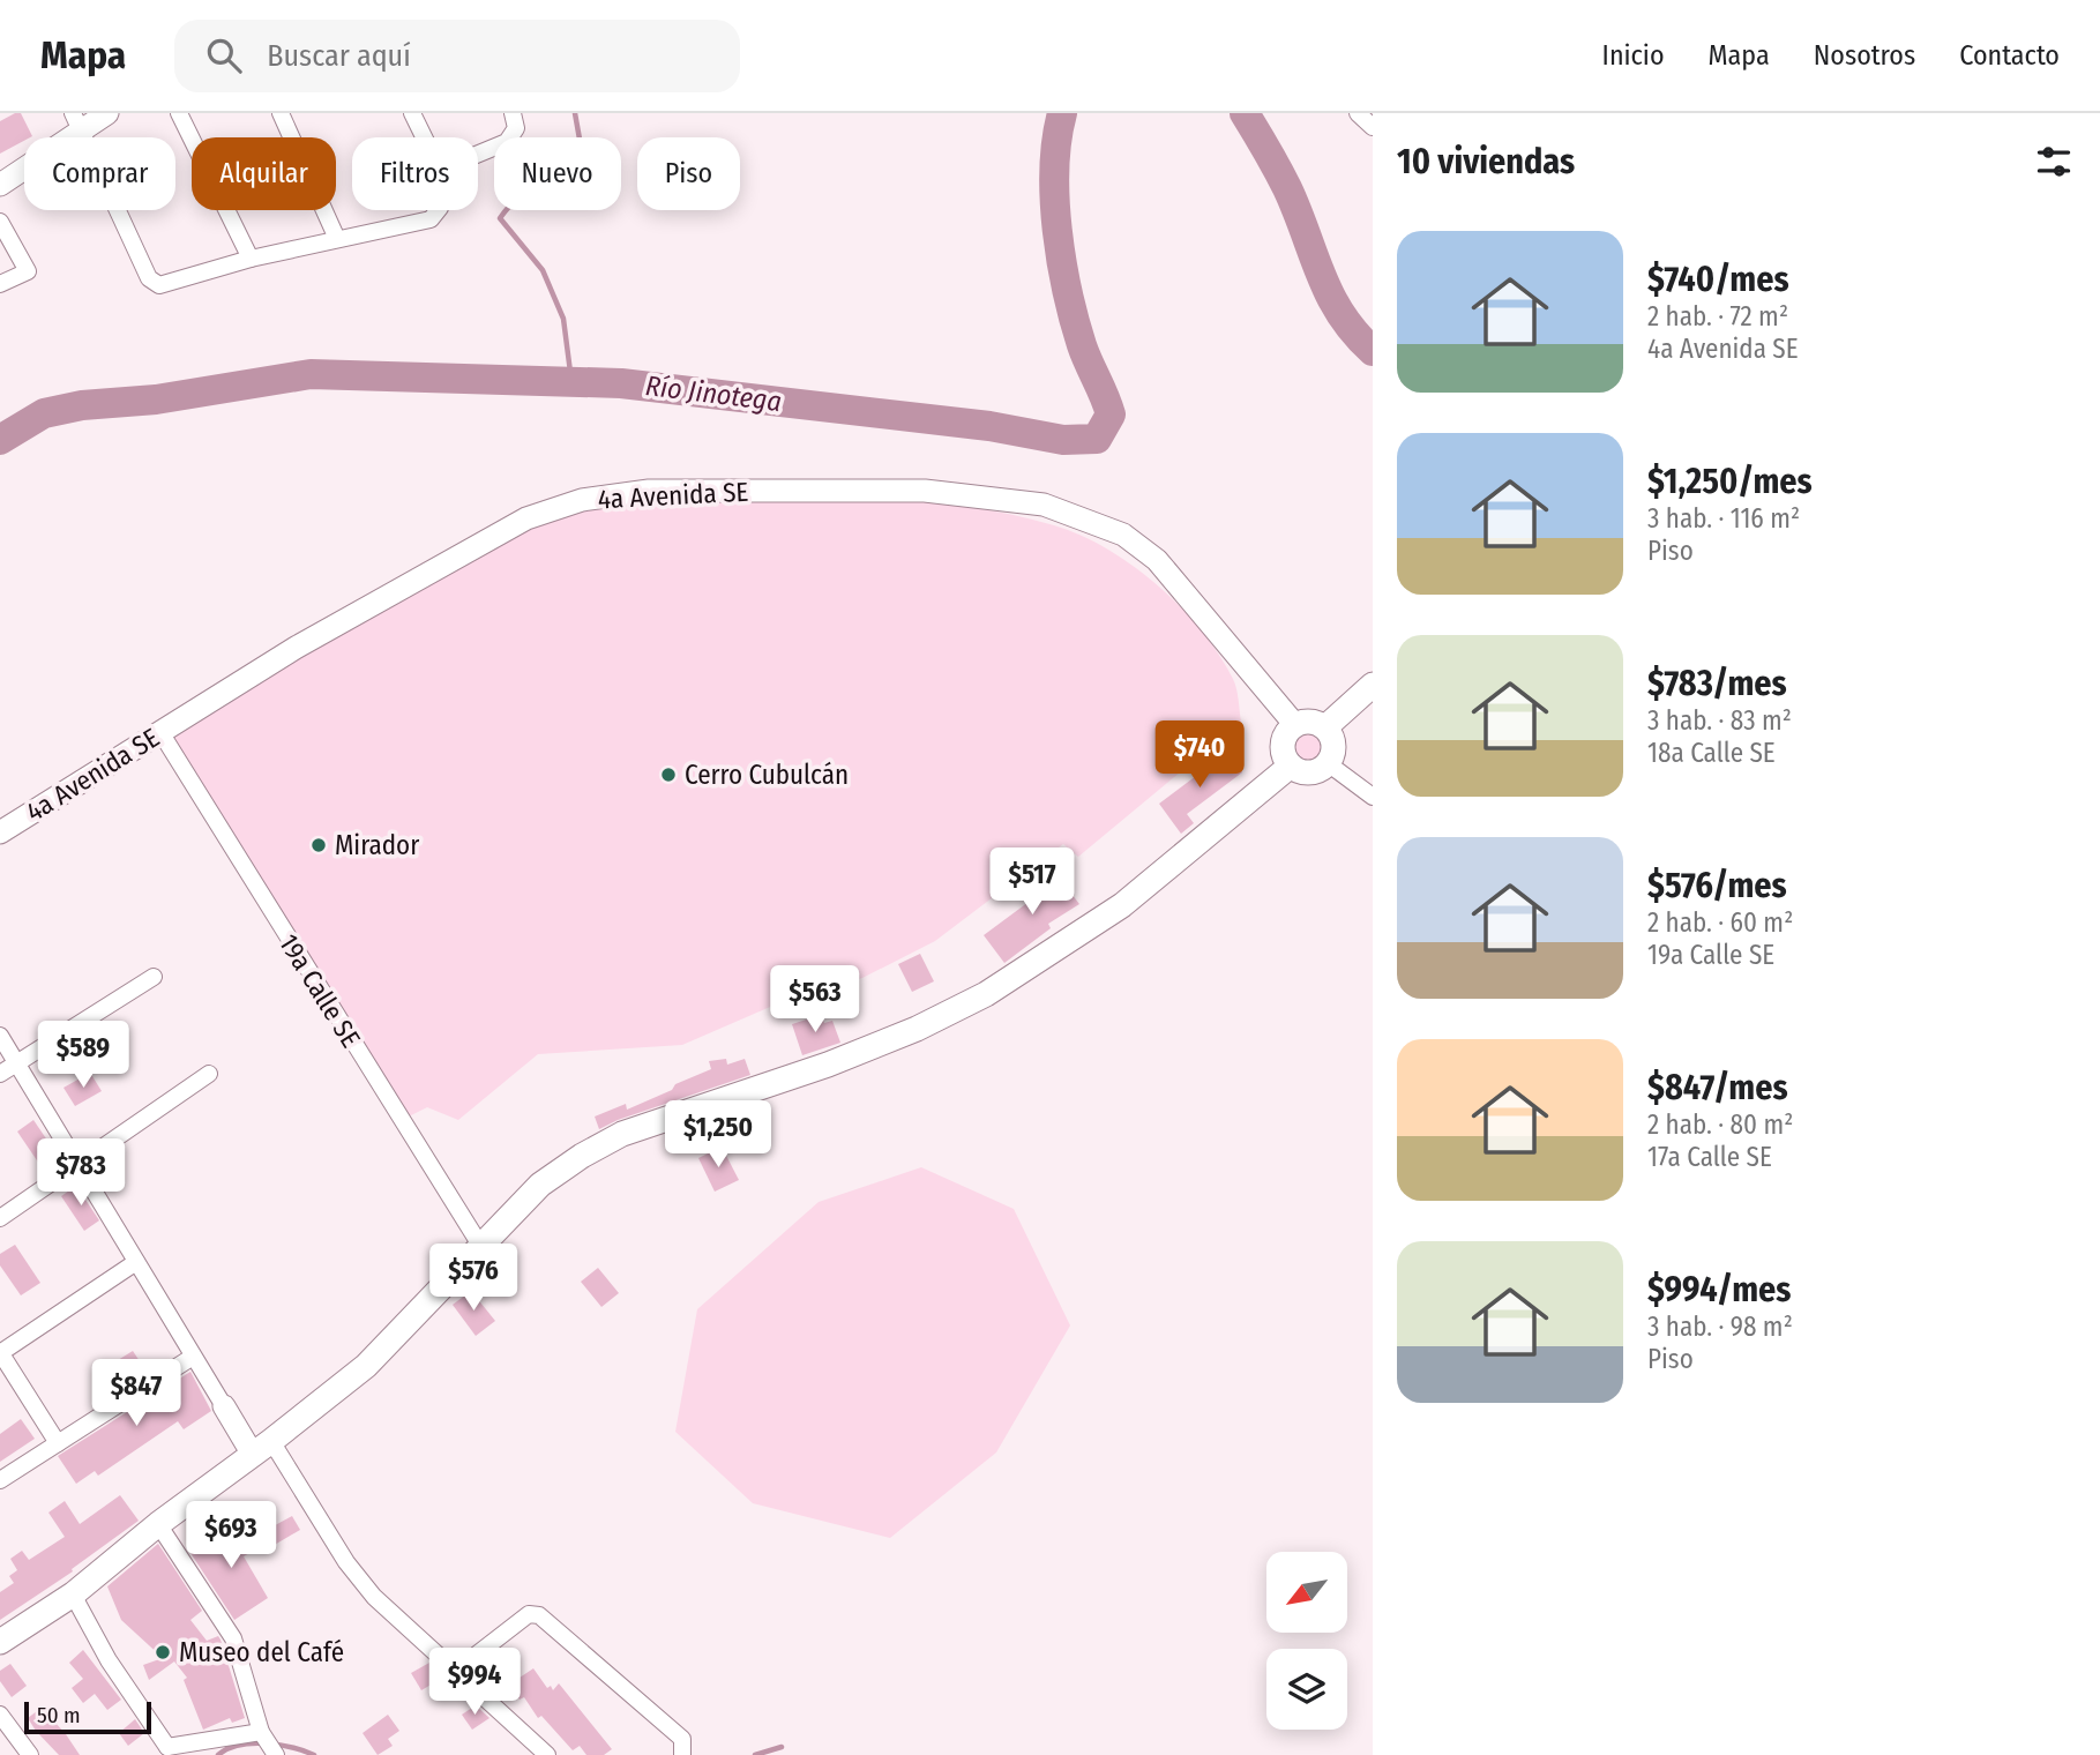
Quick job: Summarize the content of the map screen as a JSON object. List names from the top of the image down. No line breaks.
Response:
{"streets":{"street":["4a Avenida SE","19a Calle SE"]},"crossings":[["4a Avenida SE","19a Calle SE"]],"water":["Río Jinotega"],"places":["Cerro Cubulcán","Mirador","Museo del Café"],"scale_bar":"50 m","north":"bottom left","page":{"header":"Mapa","search":"Buscar aquí","nav":["Inicio","Mapa","Nosotros","Contacto"],"heading":"10 viviendas","chip":["Comprar","Alquilar","Filtros","Nuevo","Piso"],"list":[{"name":"$740/mes","note":"2 hab. · 72 m² · 4a Avenida SE"},{"name":"$1,250/mes","note":"3 hab. · 116 m² · Piso"},{"name":"$783/mes","note":"3 hab. · 83 m² · 18a Calle SE"},{"name":"$576/mes","note":"2 hab. · 60 m² · 19a Calle SE"},{"name":"$847/mes","note":"2 hab. · 80 m² · 17a Calle SE"},{"name":"$994/mes","note":"3 hab. · 98 m² · Piso"}],"price":["$740","$517","$563","$589","$1,250","$783","$576","$847","$693","$994"],"scale":"50 m"}}
